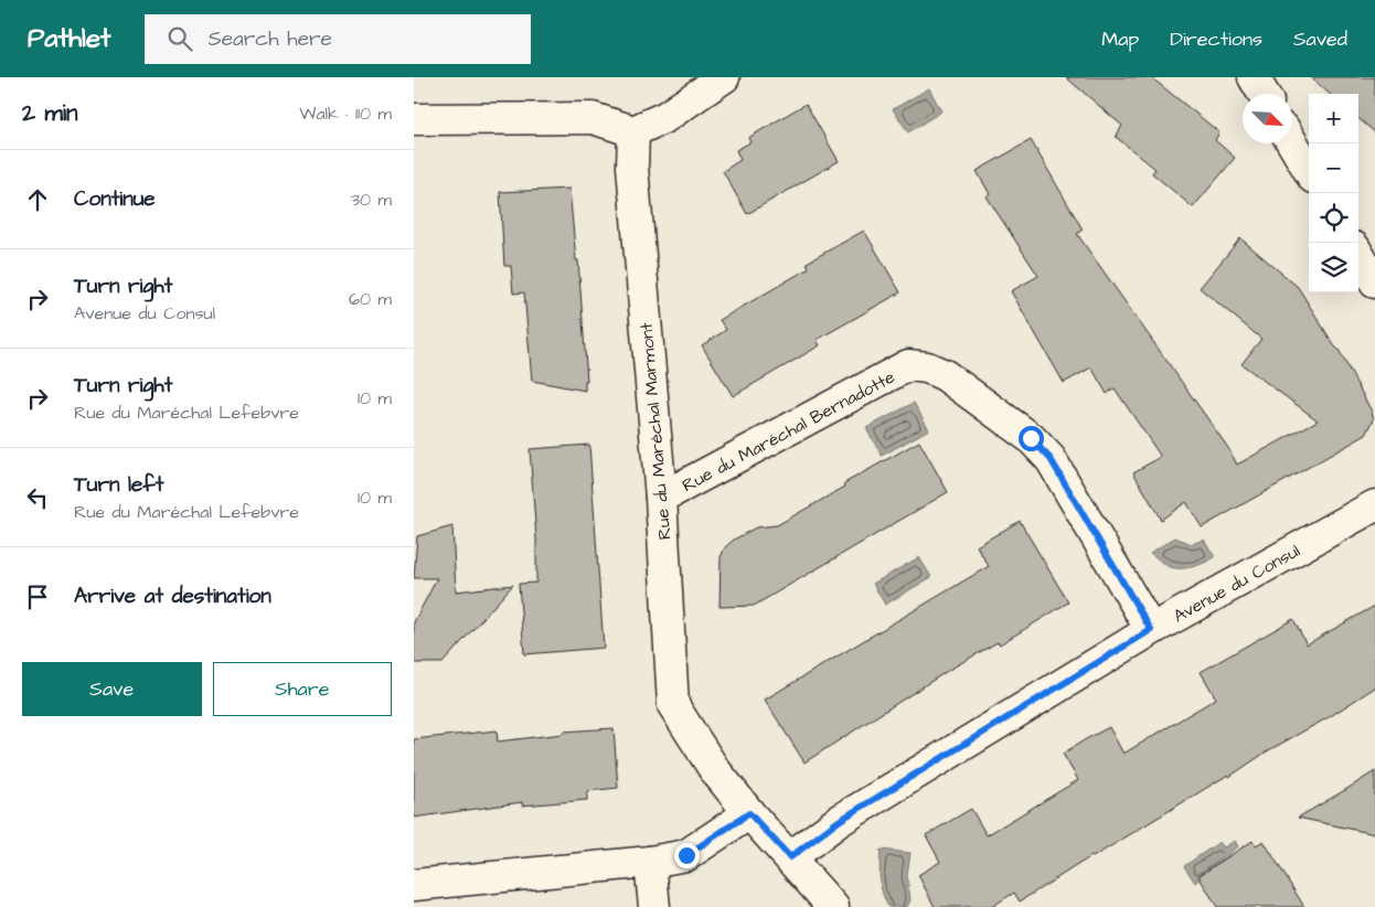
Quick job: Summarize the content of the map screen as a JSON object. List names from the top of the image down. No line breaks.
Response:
{"streets":{"street":["Rue du Maréchal Bernadotte","Rue du Maréchal Marmont","Avenue du Consul"]},"crossings":[["Rue du Maréchal Bernadotte","Rue du Maréchal Marmont"],["Rue du Maréchal Bernadotte","Avenue du Consul"],["Rue du Maréchal Marmont","Avenue du Consul"]],"north":"bottom right","page":{"header":"Pathlet","search":"Search here","nav":["Map","Directions","Saved"],"heading":["2 min","Walk · 110 m"],"map_buttons":["+","−"],"list":[["Continue","30 m"],["Turn right","Avenue du Consul","60 m"],["Turn right","Rue du Maréchal Lefebvre","10 m"],["Turn left","Rue du Maréchal Lefebvre","10 m"],"Arrive at destination"],"buttons":["Save","Share"]}}
